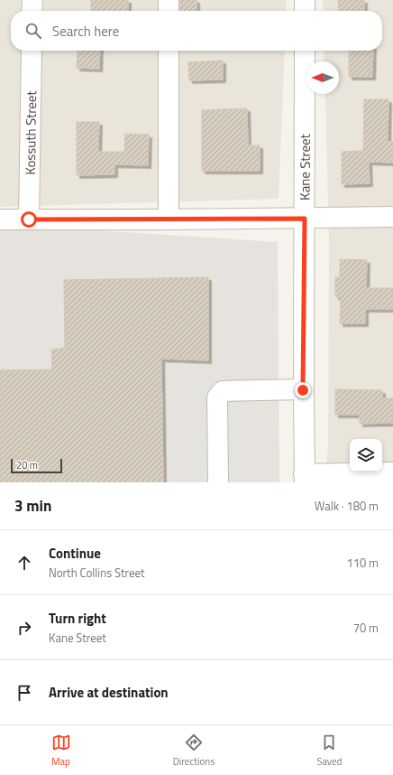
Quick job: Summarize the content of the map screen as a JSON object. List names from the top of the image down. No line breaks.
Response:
{"streets":{"street":["Kossuth Street","Kane Street"]},"scale_bar":"20 m","north":"left","page":{"search":"Search here","scale":"20 m","heading":["3 min","Walk · 180 m"],"list":[["Continue","North Collins Street","110 m"],["Turn right","Kane Street","70 m"],"Arrive at destination"],"nav":["Map","Directions","Saved"]}}
